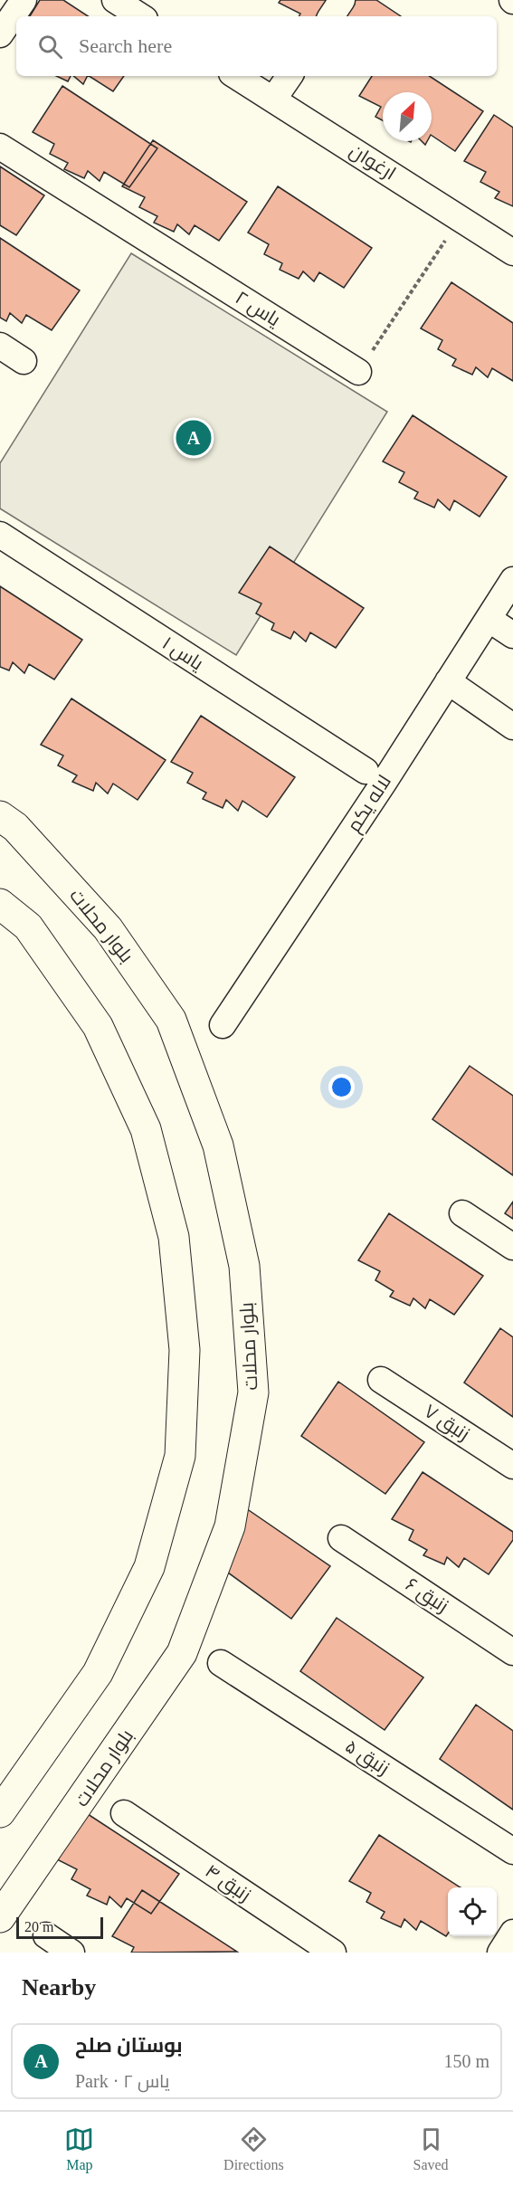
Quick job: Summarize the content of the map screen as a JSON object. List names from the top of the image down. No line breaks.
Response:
{"streets":{"main road":["بلوار محلات"],"street":["ارغوان","یاس ۲","یاس ۱","لاله یکم","زنبق ۷","زنبق ۶","زنبق ۵","زنبق ۴"]},"scale_bar":"20 m","north":"top right","page":{"search":"Search here","pins":"A","scale":"20 m","heading":"Nearby","list":[{"mark":"A","name":"بوستان صلح","note":"Park · یاس ۲","value":"150 m"}],"nav":["Map","Directions","Saved"]}}
